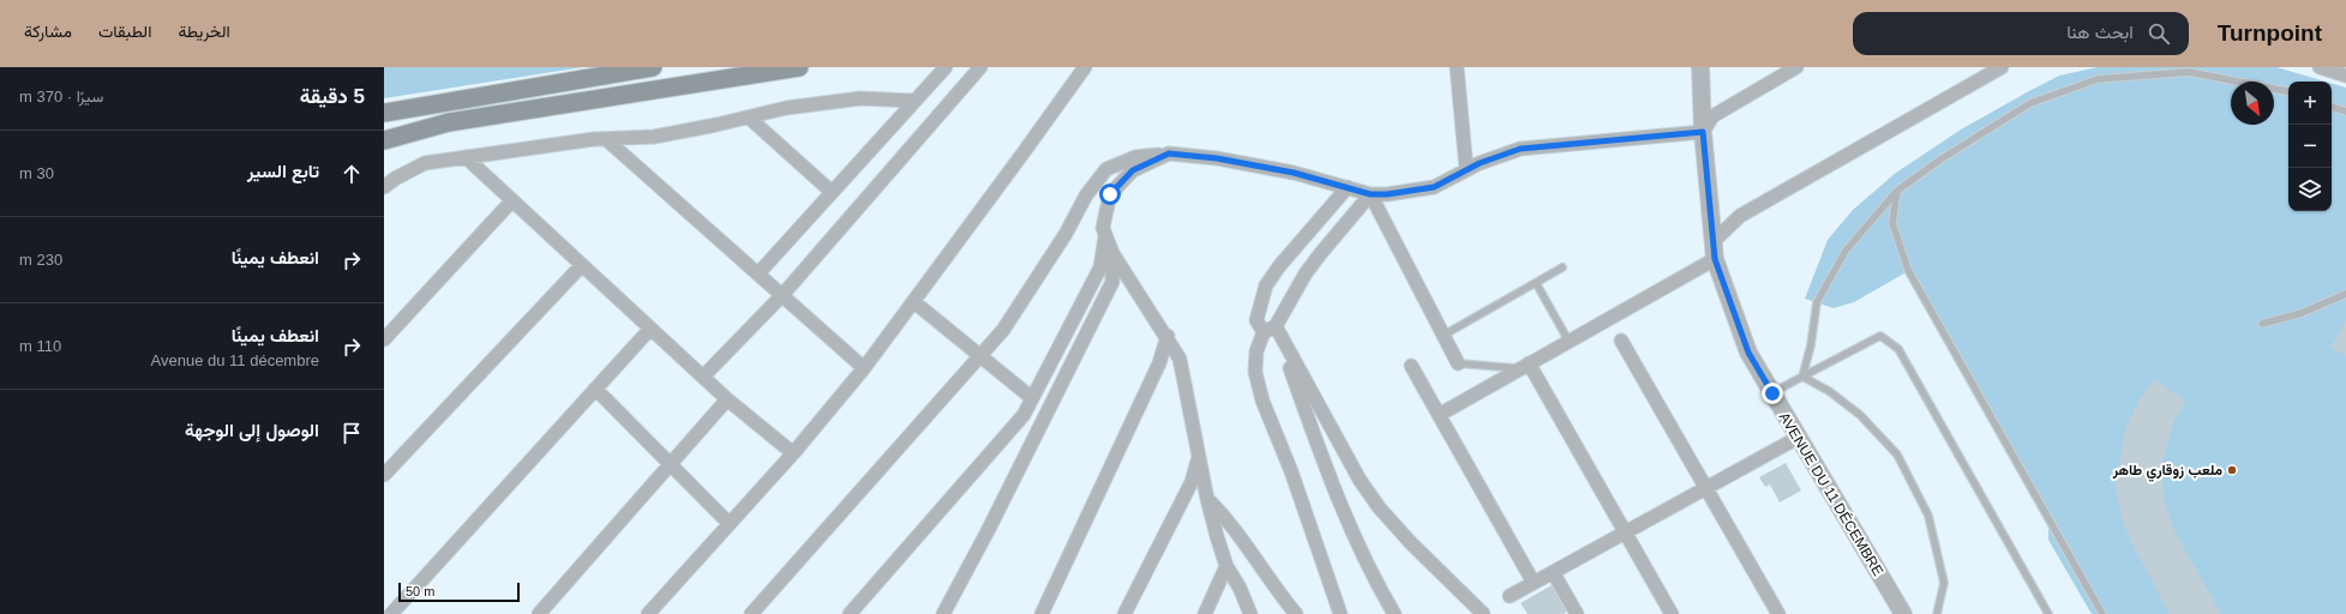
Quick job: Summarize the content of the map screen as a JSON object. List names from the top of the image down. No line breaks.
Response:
{"streets":{"street":["AVENUE DU 11 DÉCEMBRE"]},"places":["ملعب زوقاري طاهر"],"scale_bar":"50 m","north":"bottom right","page":{"header":"Turnpoint","search":"ابحث هنا","nav":["الخريطة","الطبقات","مشاركة"],"heading":["5 دقيقة","سيرًا · 370 m"],"map_buttons":["+","−"],"list":[["تابع السير","30 m"],["انعطف يمينًا","230 m"],["انعطف يمينًا","Avenue du 11 décembre","110 m"],"الوصول إلى الوجهة"],"scale":"50 m"}}
